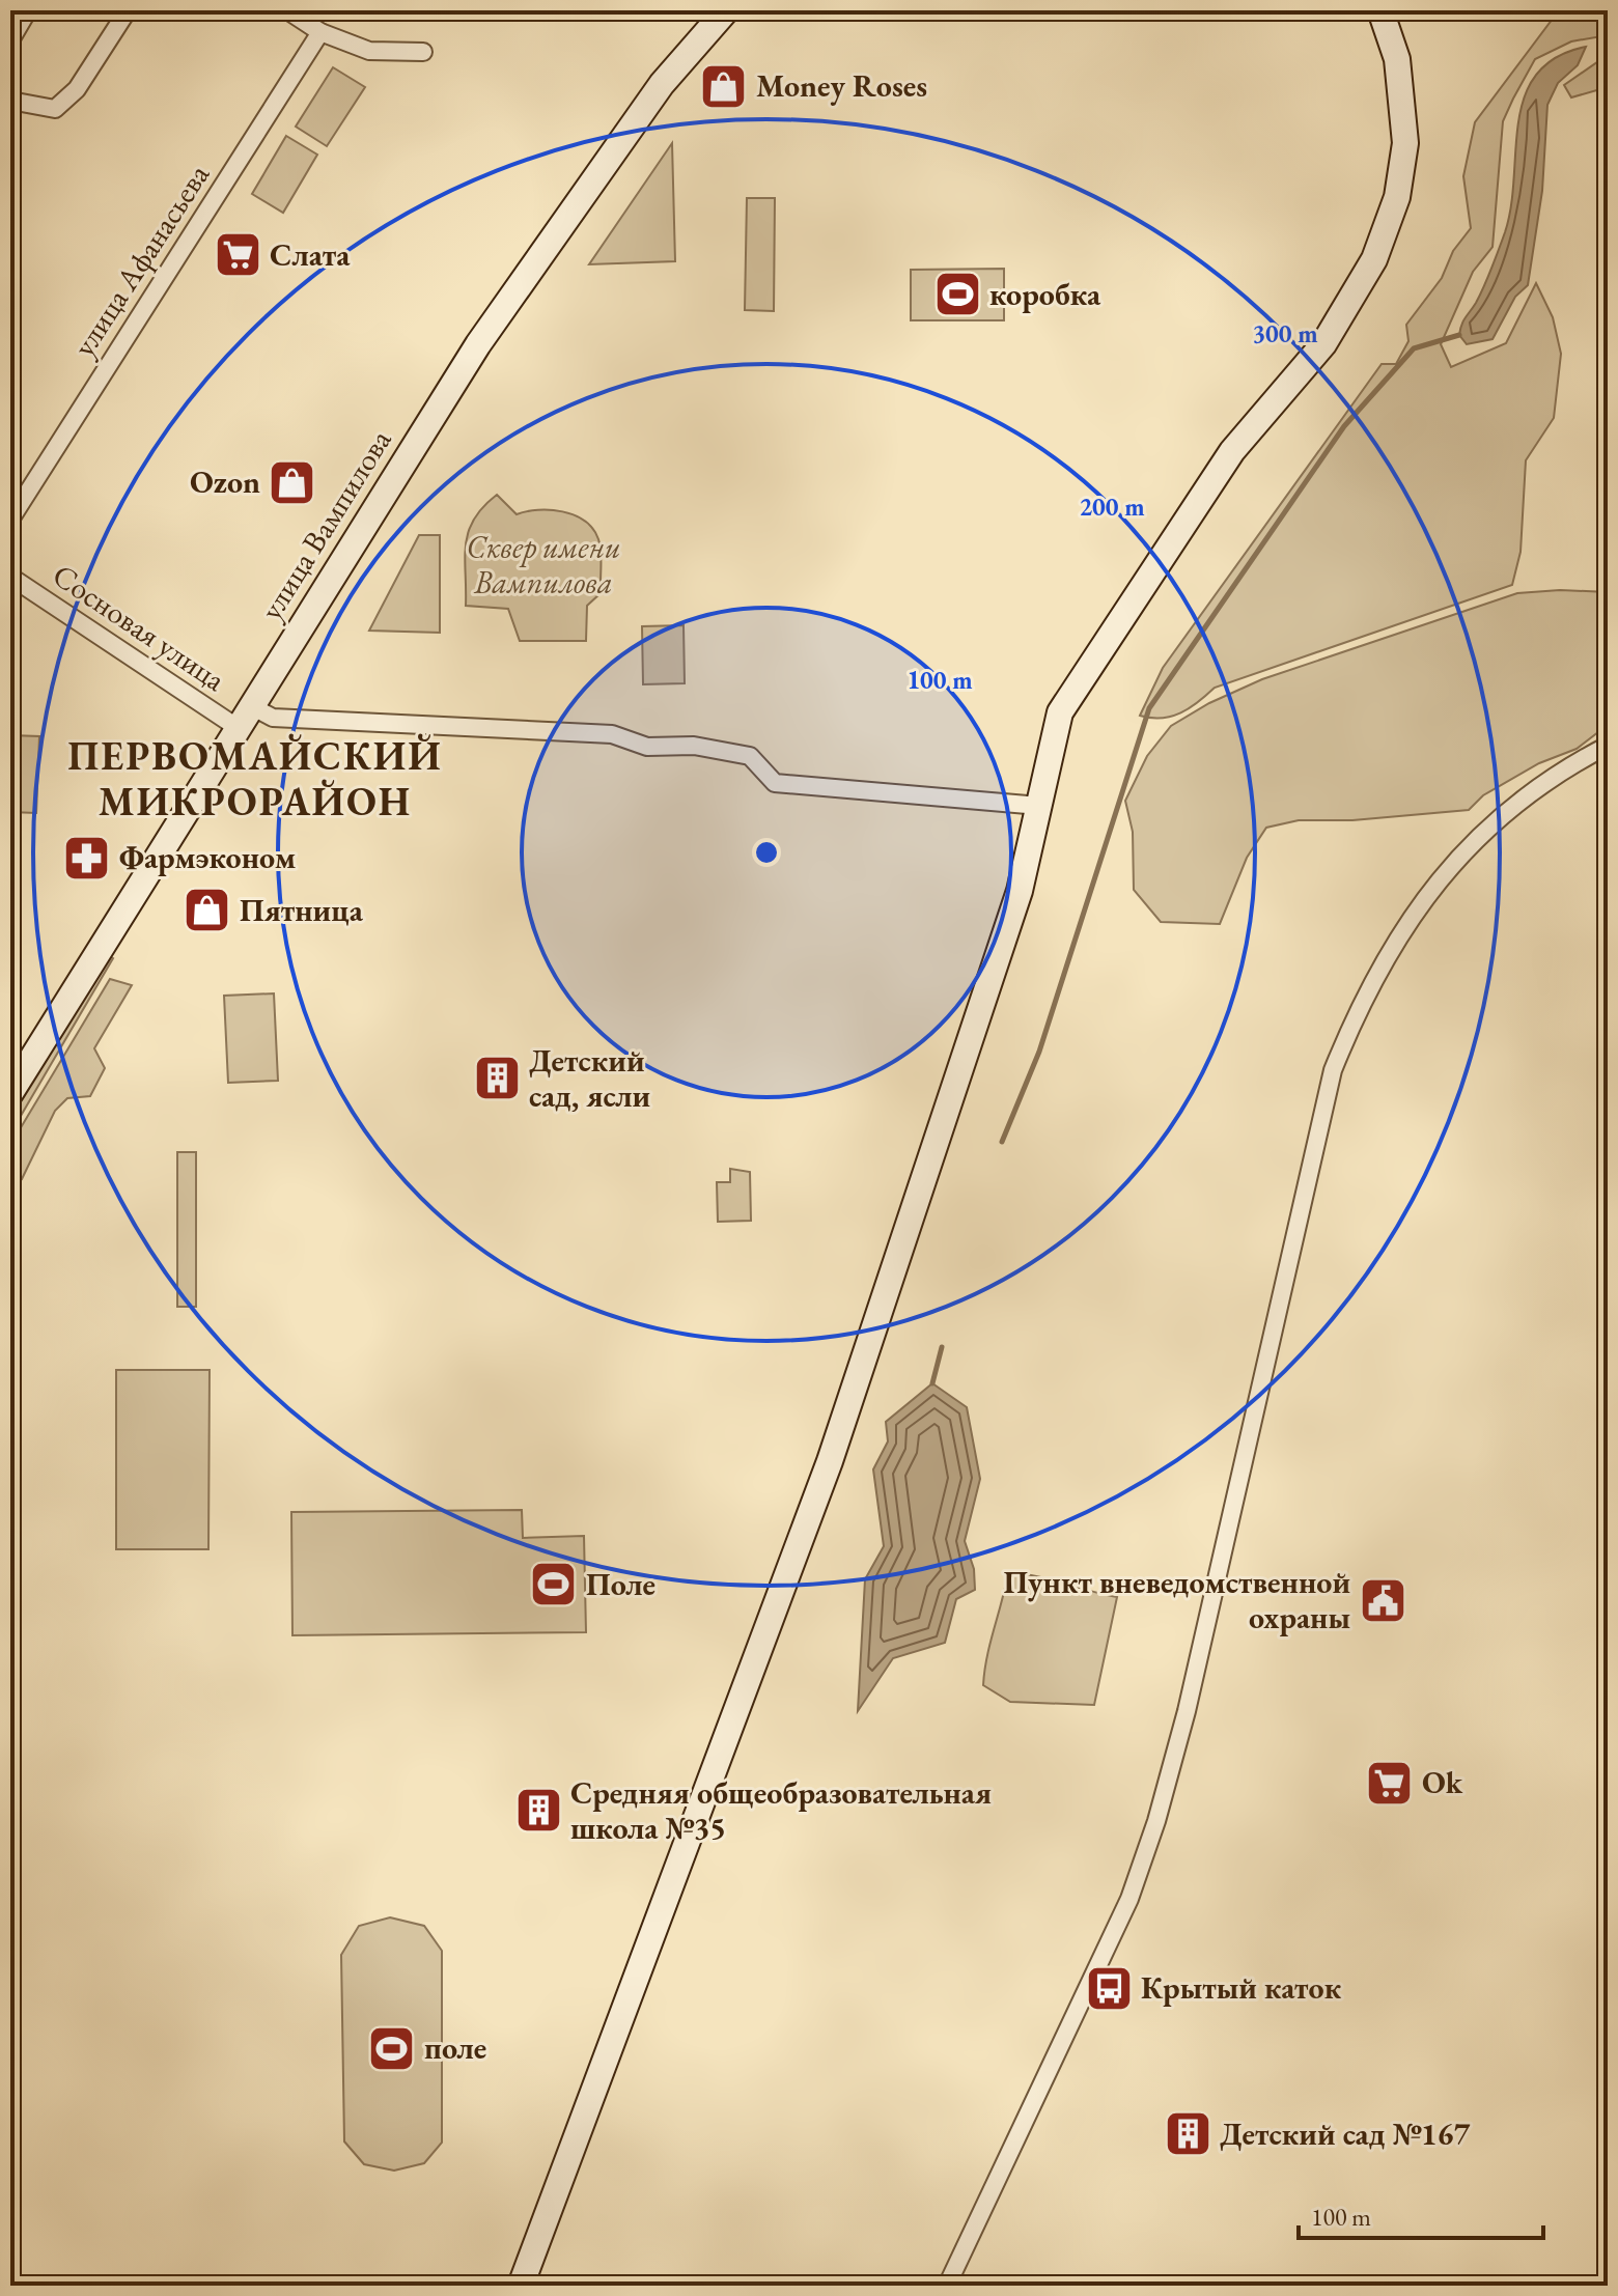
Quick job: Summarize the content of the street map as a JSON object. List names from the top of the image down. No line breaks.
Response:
{"streets":{"street":["улица Афанасьева","улица Вампилова","Сосновая улица"]},"crossings":[["улица Вампилова","Сосновая улица"]],"districts":["ПЕРВОМАЙСКИЙ МИКРОРАЙОН"],"parks":["Сквер имени Вампилова"],"places":{"shop":["Money Roses","Ozon","Пятница"],"supermarket":["Слата","Ok"],"sports":["коробка","Поле","поле"],"pharmacy":["Фармэконом"],"building":["Детский сад, ясли","Средняя общеобразовательная школа №35","Детский сад №167"],"public building":["Пункт вневедомственной охраны"],"bus stop":["Крытый каток"]},"scale_bar":"100 m","rings":["300 m","200 m","100 m"]}
